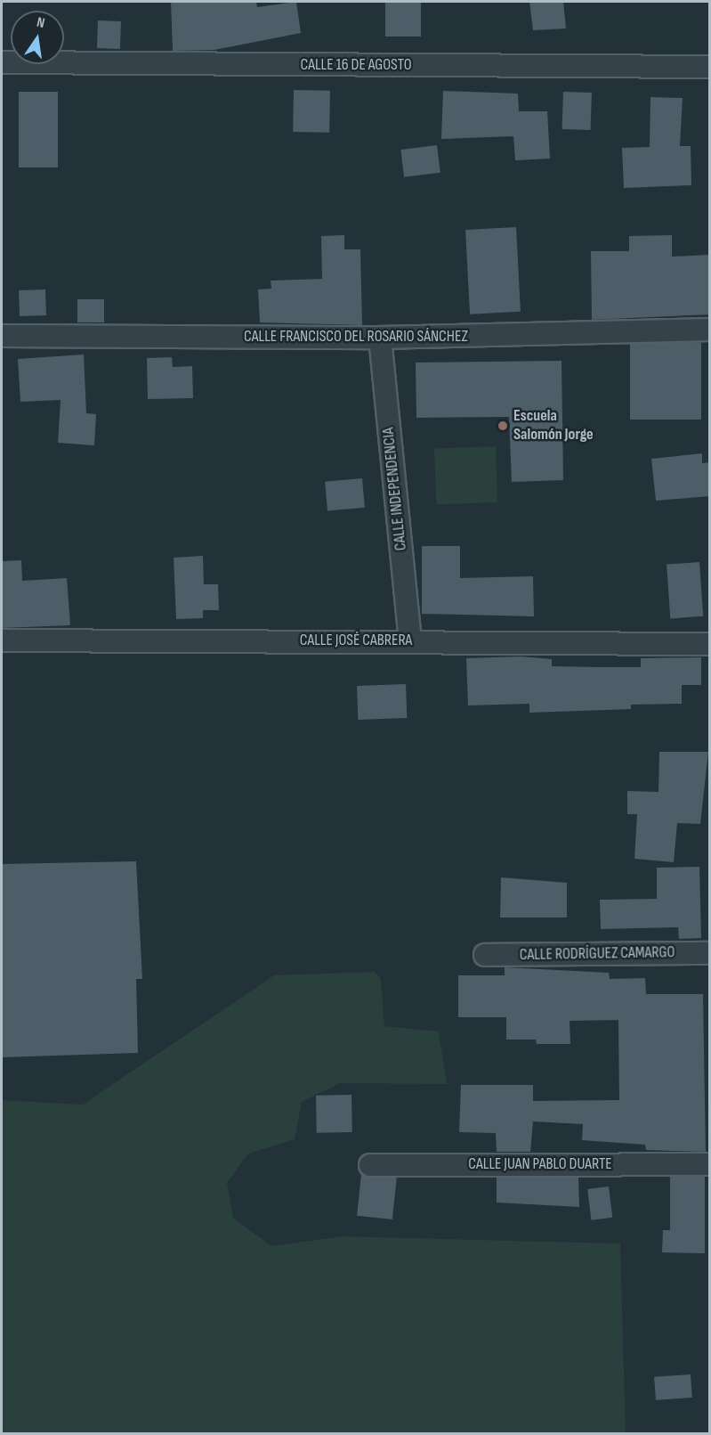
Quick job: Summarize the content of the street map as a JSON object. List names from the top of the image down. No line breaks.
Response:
{"streets":{"street":["CALLE 16 DE AGOSTO","CALLE FRANCISCO DEL ROSARIO SÁNCHEZ","CALLE INDEPENDENCIA","CALLE JOSÉ CABRERA","CALLE RODRÍGUEZ CAMARGO","CALLE JUAN PABLO DUARTE"]},"crossings":[["CALLE FRANCISCO DEL ROSARIO SÁNCHEZ","CALLE INDEPENDENCIA"],["CALLE INDEPENDENCIA","CALLE JOSÉ CABRERA"]],"places":["Escuela Salomón Jorge"],"north":"top"}
